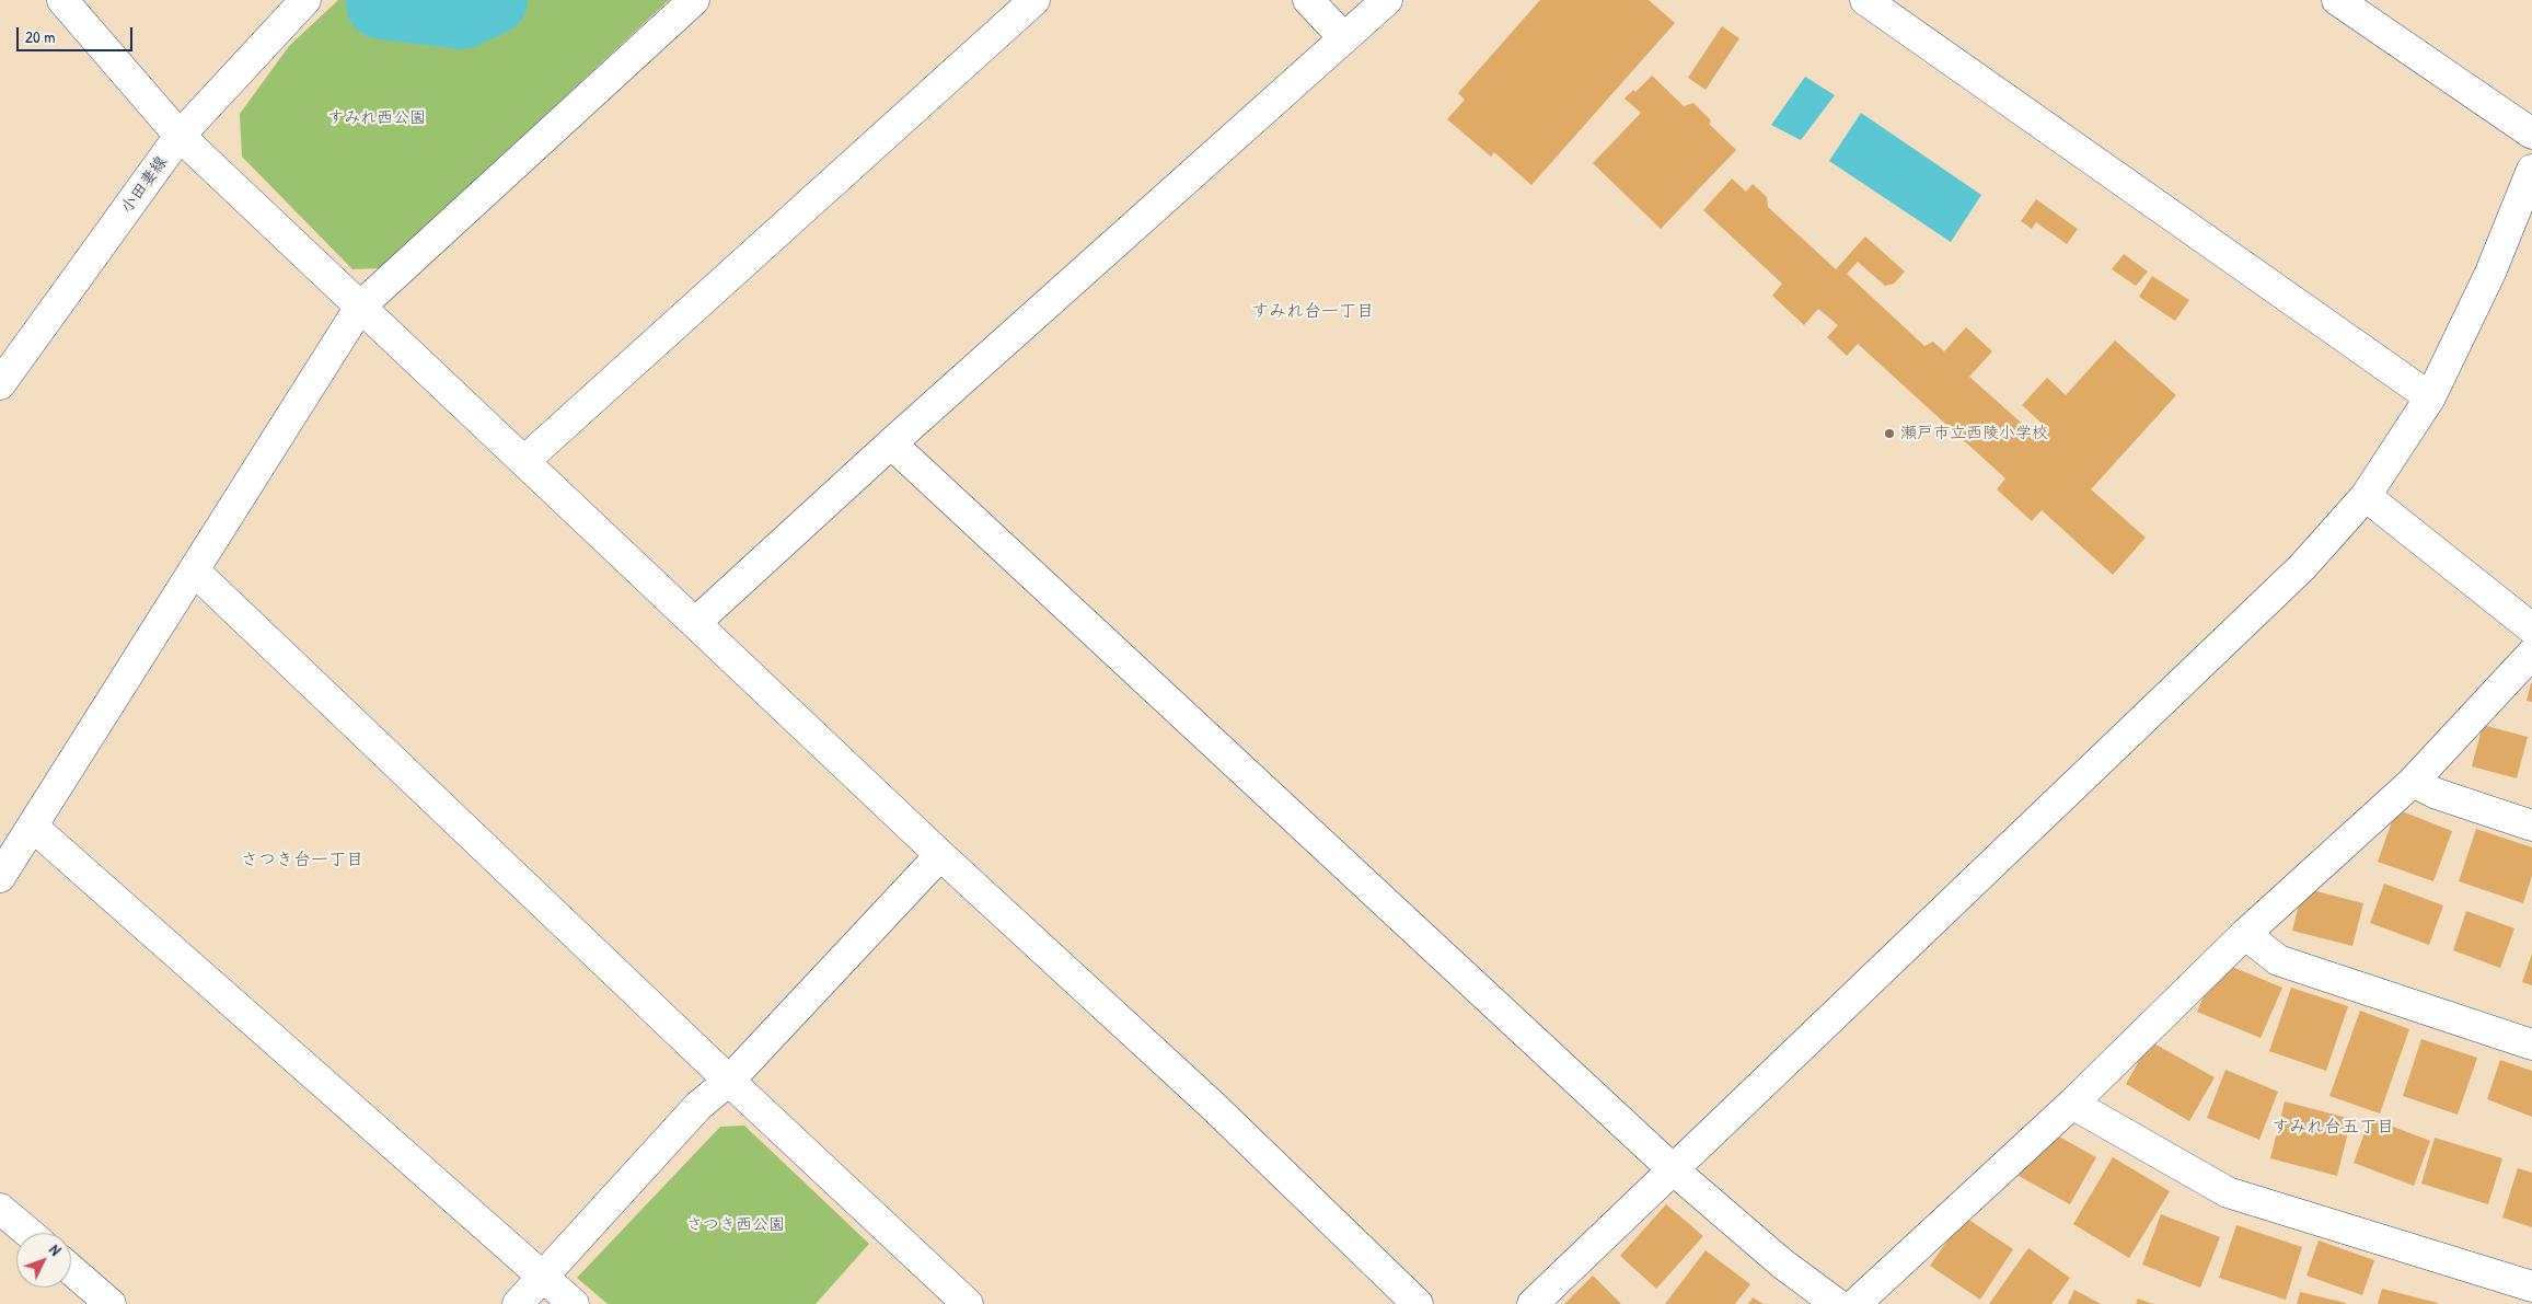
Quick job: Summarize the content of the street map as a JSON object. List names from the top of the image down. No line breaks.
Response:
{"streets":{"street":["小田妻線"]},"districts":["すみれ台一丁目","さつき台一丁目","すみれ台五丁目"],"parks":["すみれ西公園","さつき西公園"],"places":["瀬戸市立西陵小学校"],"scale_bar":"20 m","north":"top right"}
